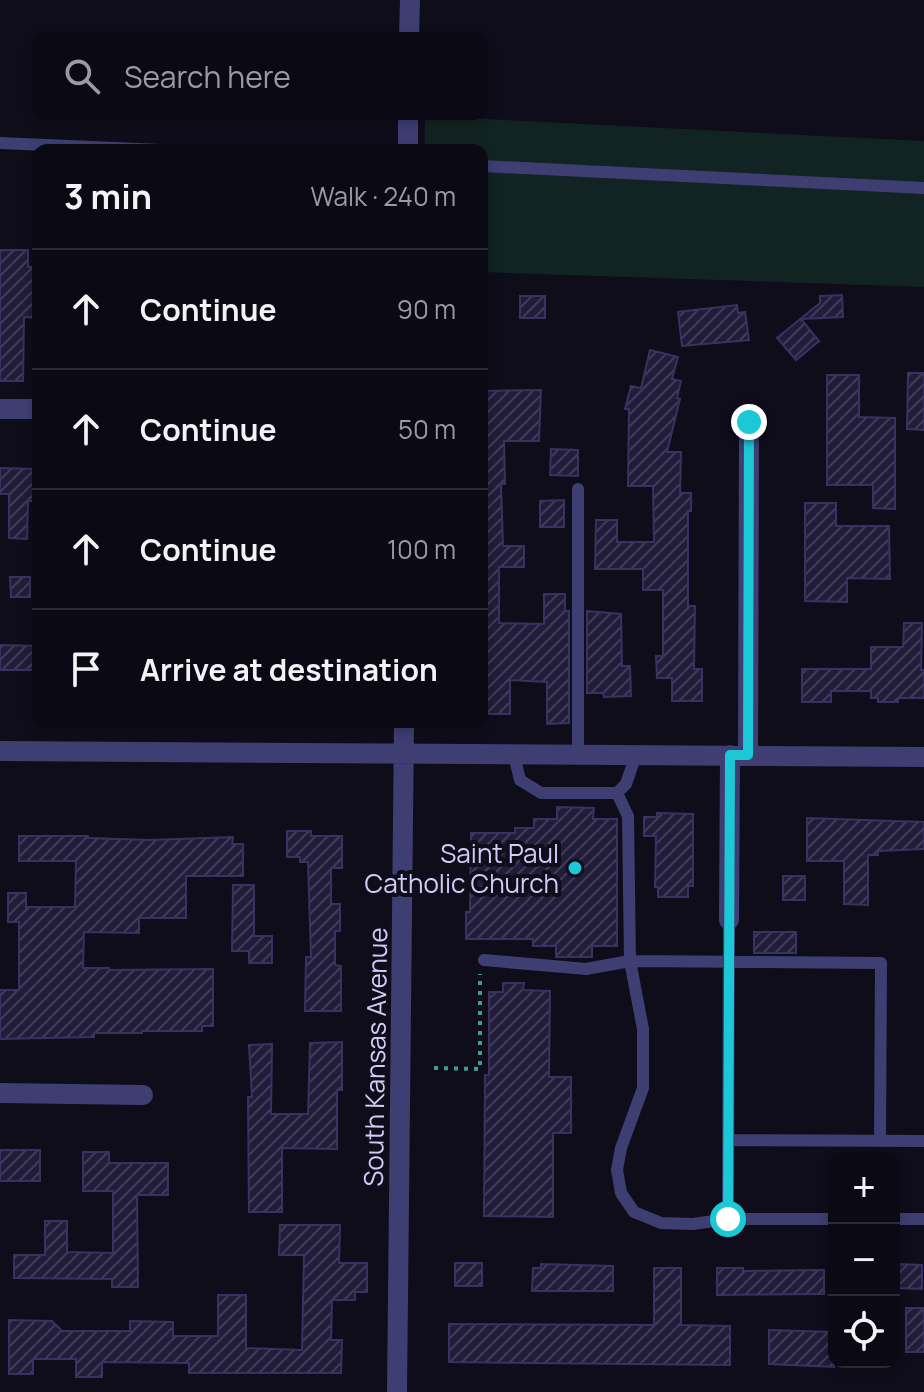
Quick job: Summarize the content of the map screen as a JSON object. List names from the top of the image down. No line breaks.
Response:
{"streets":{"street":["South Kansas Avenue"]},"places":["Saint Paul Catholic Church"],"page":{"search":"Search here","heading":["3 min","Walk · 240 m"],"list":[["Continue","90 m"],["Continue","50 m"],["Continue","100 m"],"Arrive at destination"],"map_buttons":["+","−"]}}
